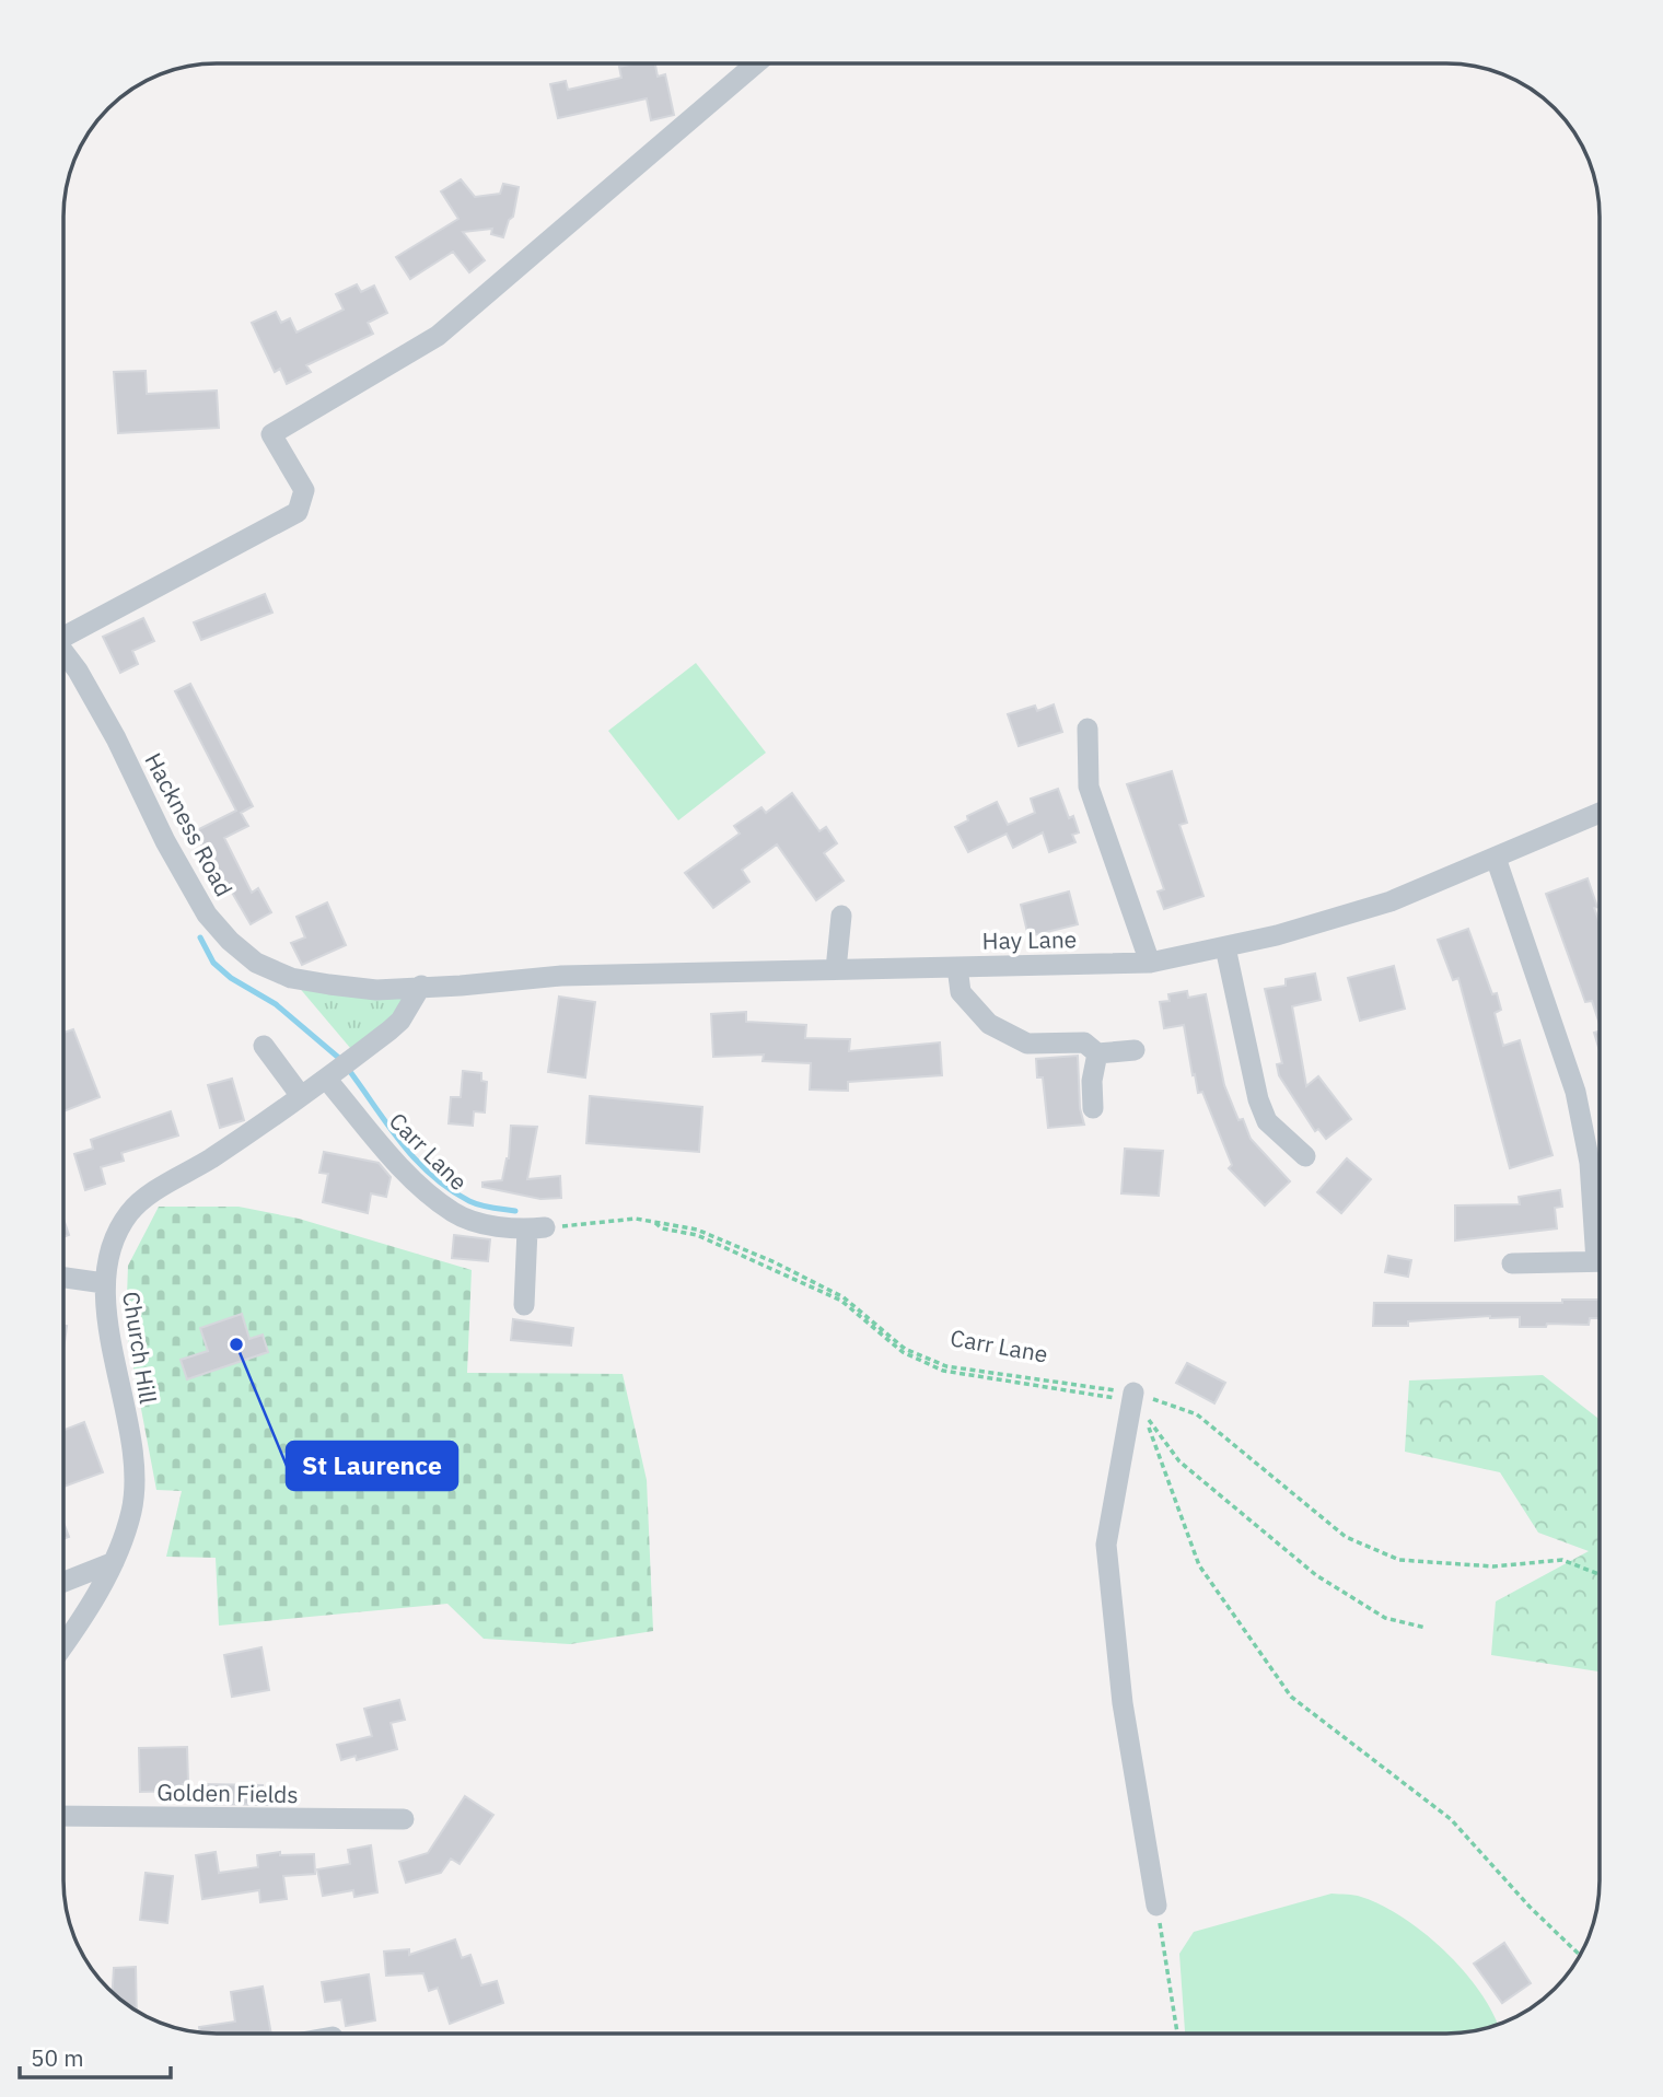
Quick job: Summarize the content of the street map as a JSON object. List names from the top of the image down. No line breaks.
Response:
{"streets":{"street":["Hackness Road","Hay Lane","Carr Lane","Church Hill","Golden Fields"]},"crossings":[["Hackness Road","Hay Lane"],["Hackness Road","Church Hill"],["Hay Lane","Church Hill"],["Carr Lane","Church Hill"]],"places":["St Laurence"],"scale_bar":"50 m"}
